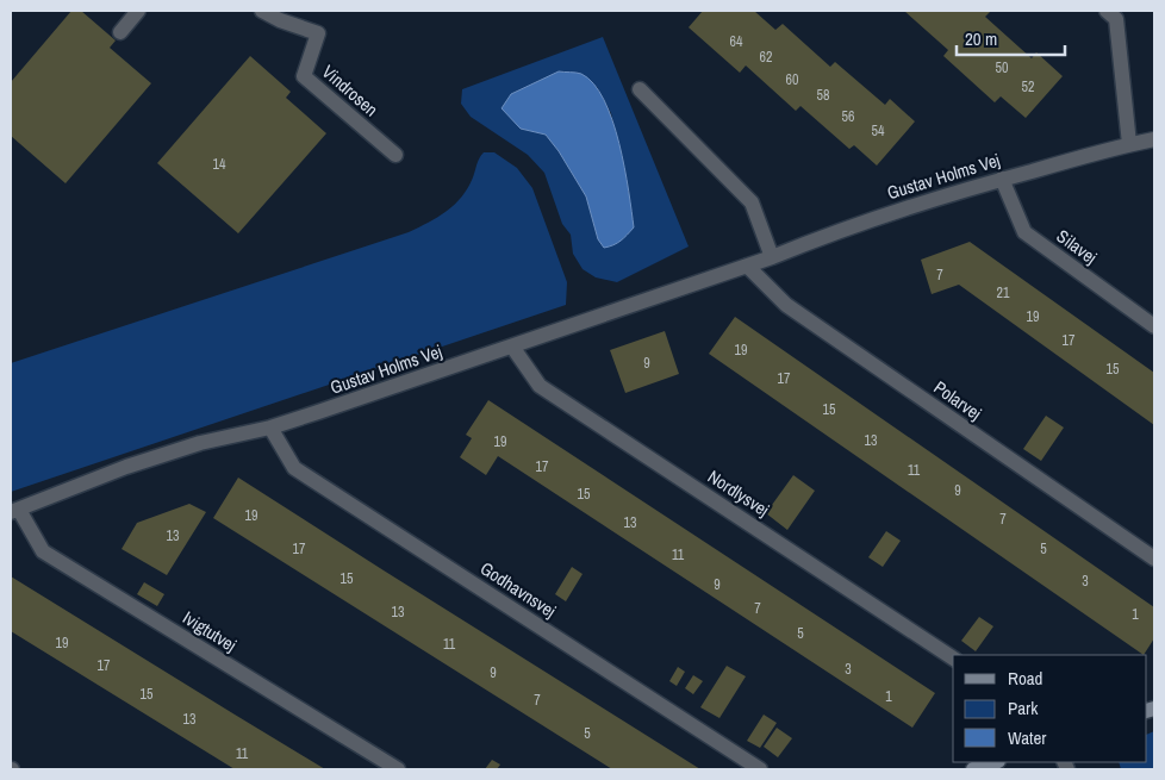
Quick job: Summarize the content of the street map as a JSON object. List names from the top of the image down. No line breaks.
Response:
{"streets":{"street":["Vindrosen","Gustav Holms Vej","Silavej","Polarvej","Nordlysvej","Godhavnsvej","Ivigtutvej"]},"crossings":[["Gustav Holms Vej","Silavej"],["Gustav Holms Vej","Polarvej"],["Gustav Holms Vej","Nordlysvej"],["Gustav Holms Vej","Godhavnsvej"],["Gustav Holms Vej","Ivigtutvej"]],"house_numbers":["64","62","50","60","52","58","56","54","14","7","21","19","17","19","9","15","17","15","13","19","17","11","9","15","19","7","13","13","17","5","11","15","3","9","7","13","1","5","19","11","17","3","9","15","1","7","13","5","11"],"legend":["Road","Park","Water"],"scale_bar":"20 m"}
